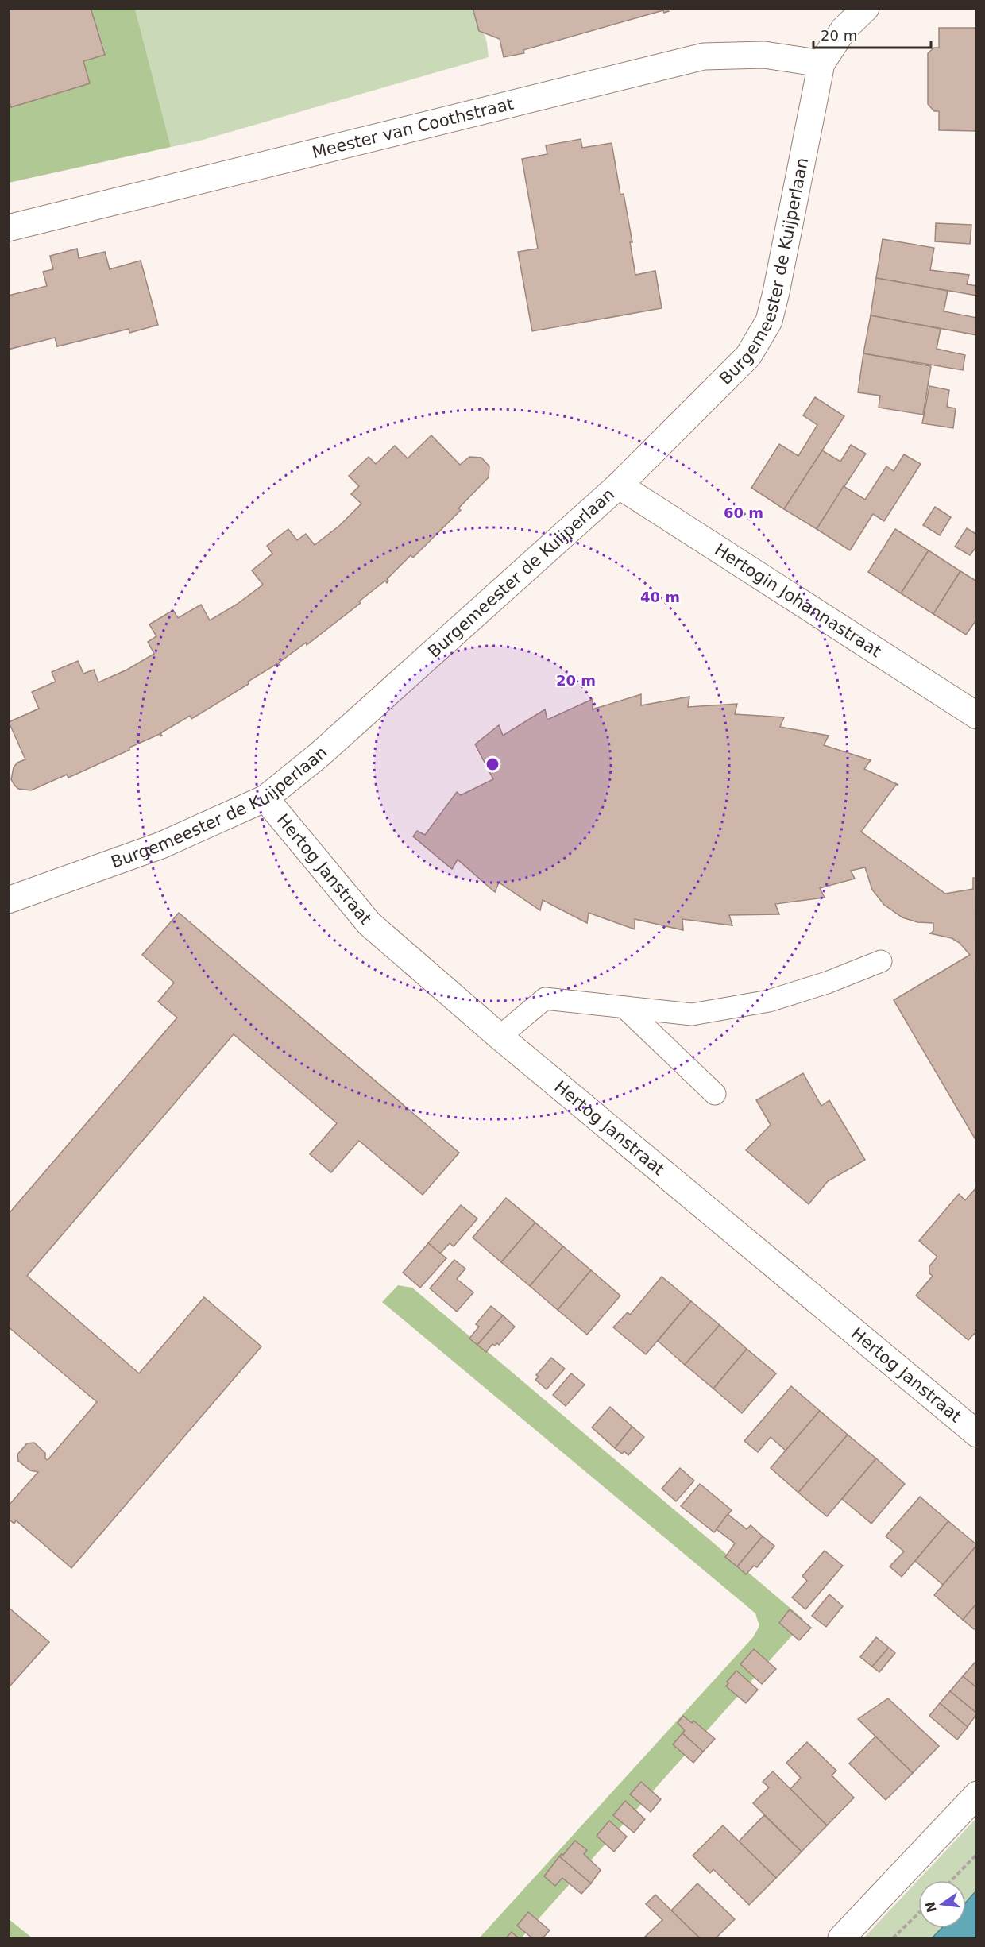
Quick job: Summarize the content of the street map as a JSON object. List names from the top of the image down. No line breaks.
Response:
{"streets":{"street":["Meester van Coothstraat","Burgemeester de Kuijperlaan","Hertogin Johannastraat","Hertog Janstraat"]},"crossings":[["Meester van Coothstraat","Burgemeester de Kuijperlaan"],["Burgemeester de Kuijperlaan","Hertogin Johannastraat"],["Burgemeester de Kuijperlaan","Hertog Janstraat"]],"scale_bar":"20 m","north":"left","rings":["60 m","40 m","20 m"]}
